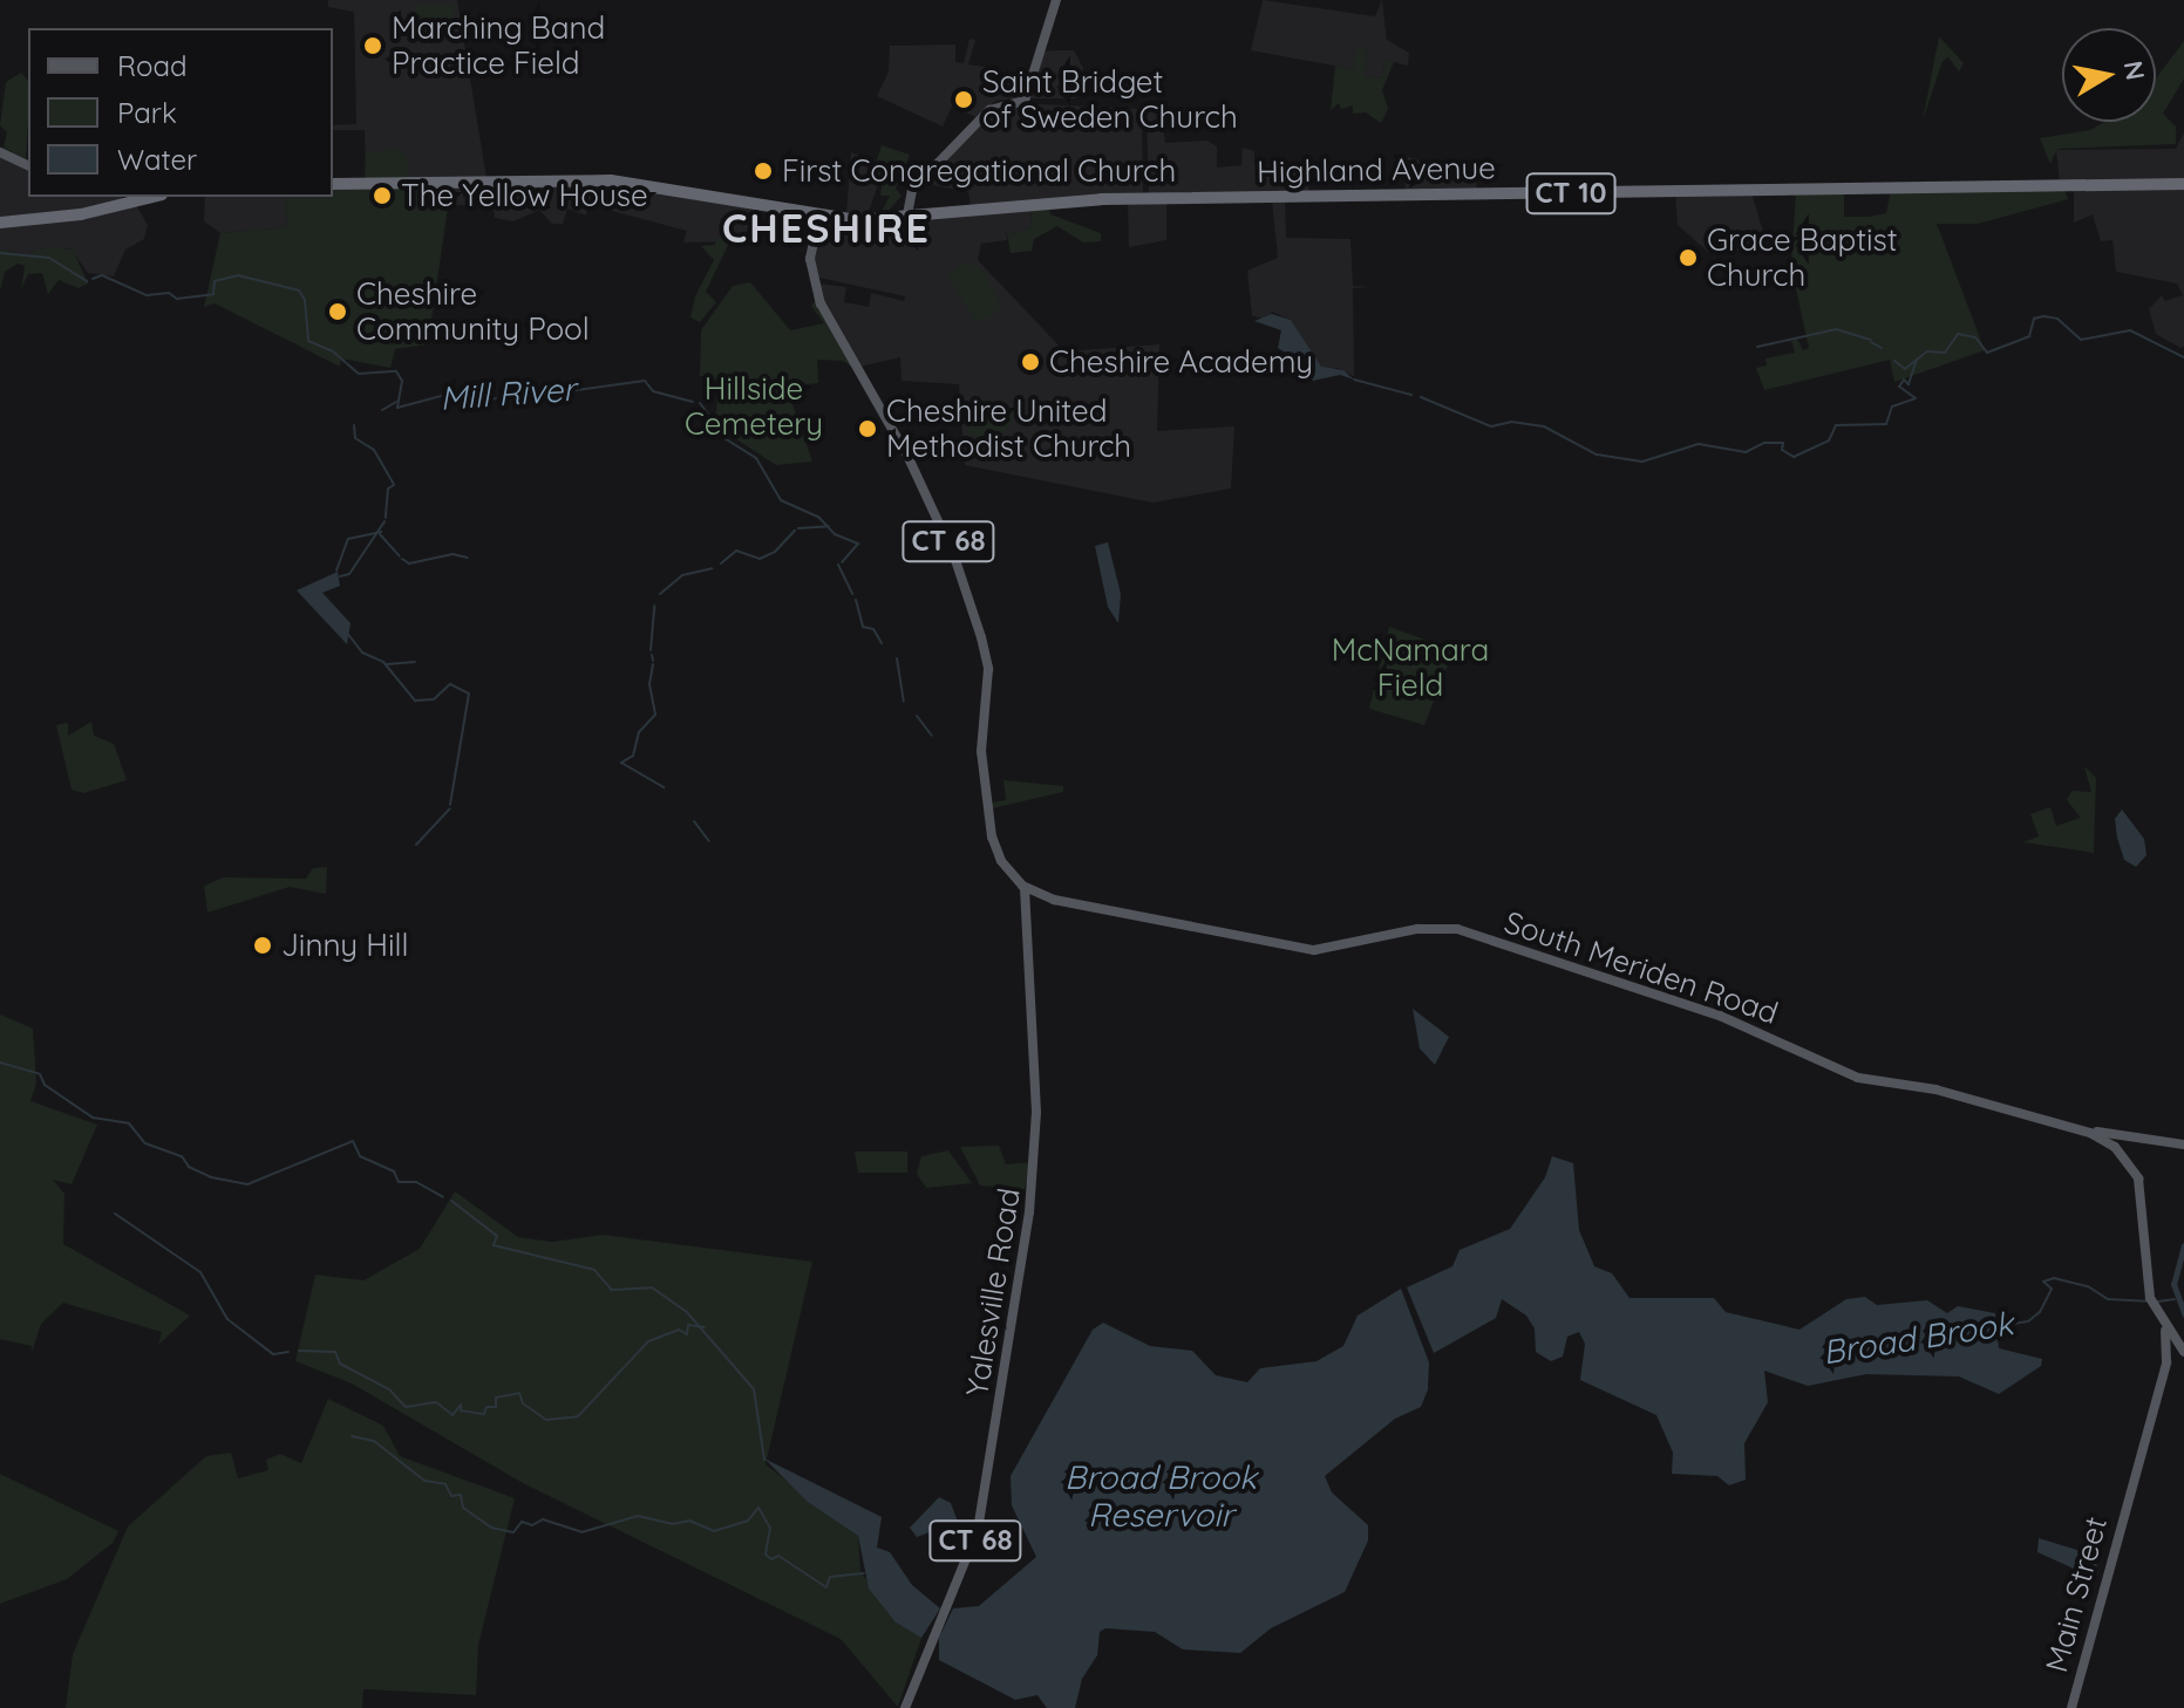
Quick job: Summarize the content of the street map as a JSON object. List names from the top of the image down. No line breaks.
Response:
{"streets":{"highway":["Highland Avenue","CT 10"],"main road":["CT 68","South Meriden Road","Yalesville Road","Main Street"]},"crossings":[["Highland Avenue","CT 10"],["CT 10","CT 68"],["CT 68","South Meriden Road"],["CT 68","Yalesville Road"],["South Meriden Road","Yalesville Road"],["South Meriden Road","Main Street"]],"districts":["CHESHIRE"],"water":["Mill River","Broad Brook","Broad Brook Reservoir"],"parks":["Hillside Cemetery","McNamara Field"],"places":["Marching Band Practice Field","Saint Bridget of Sweden Church","First Congregational Church","The Yellow House","Grace Baptist Church","Cheshire Community Pool","Cheshire Academy","Cheshire United Methodist Church","Jinny Hill"],"legend":["Road","Park","Water"],"north":"right"}
